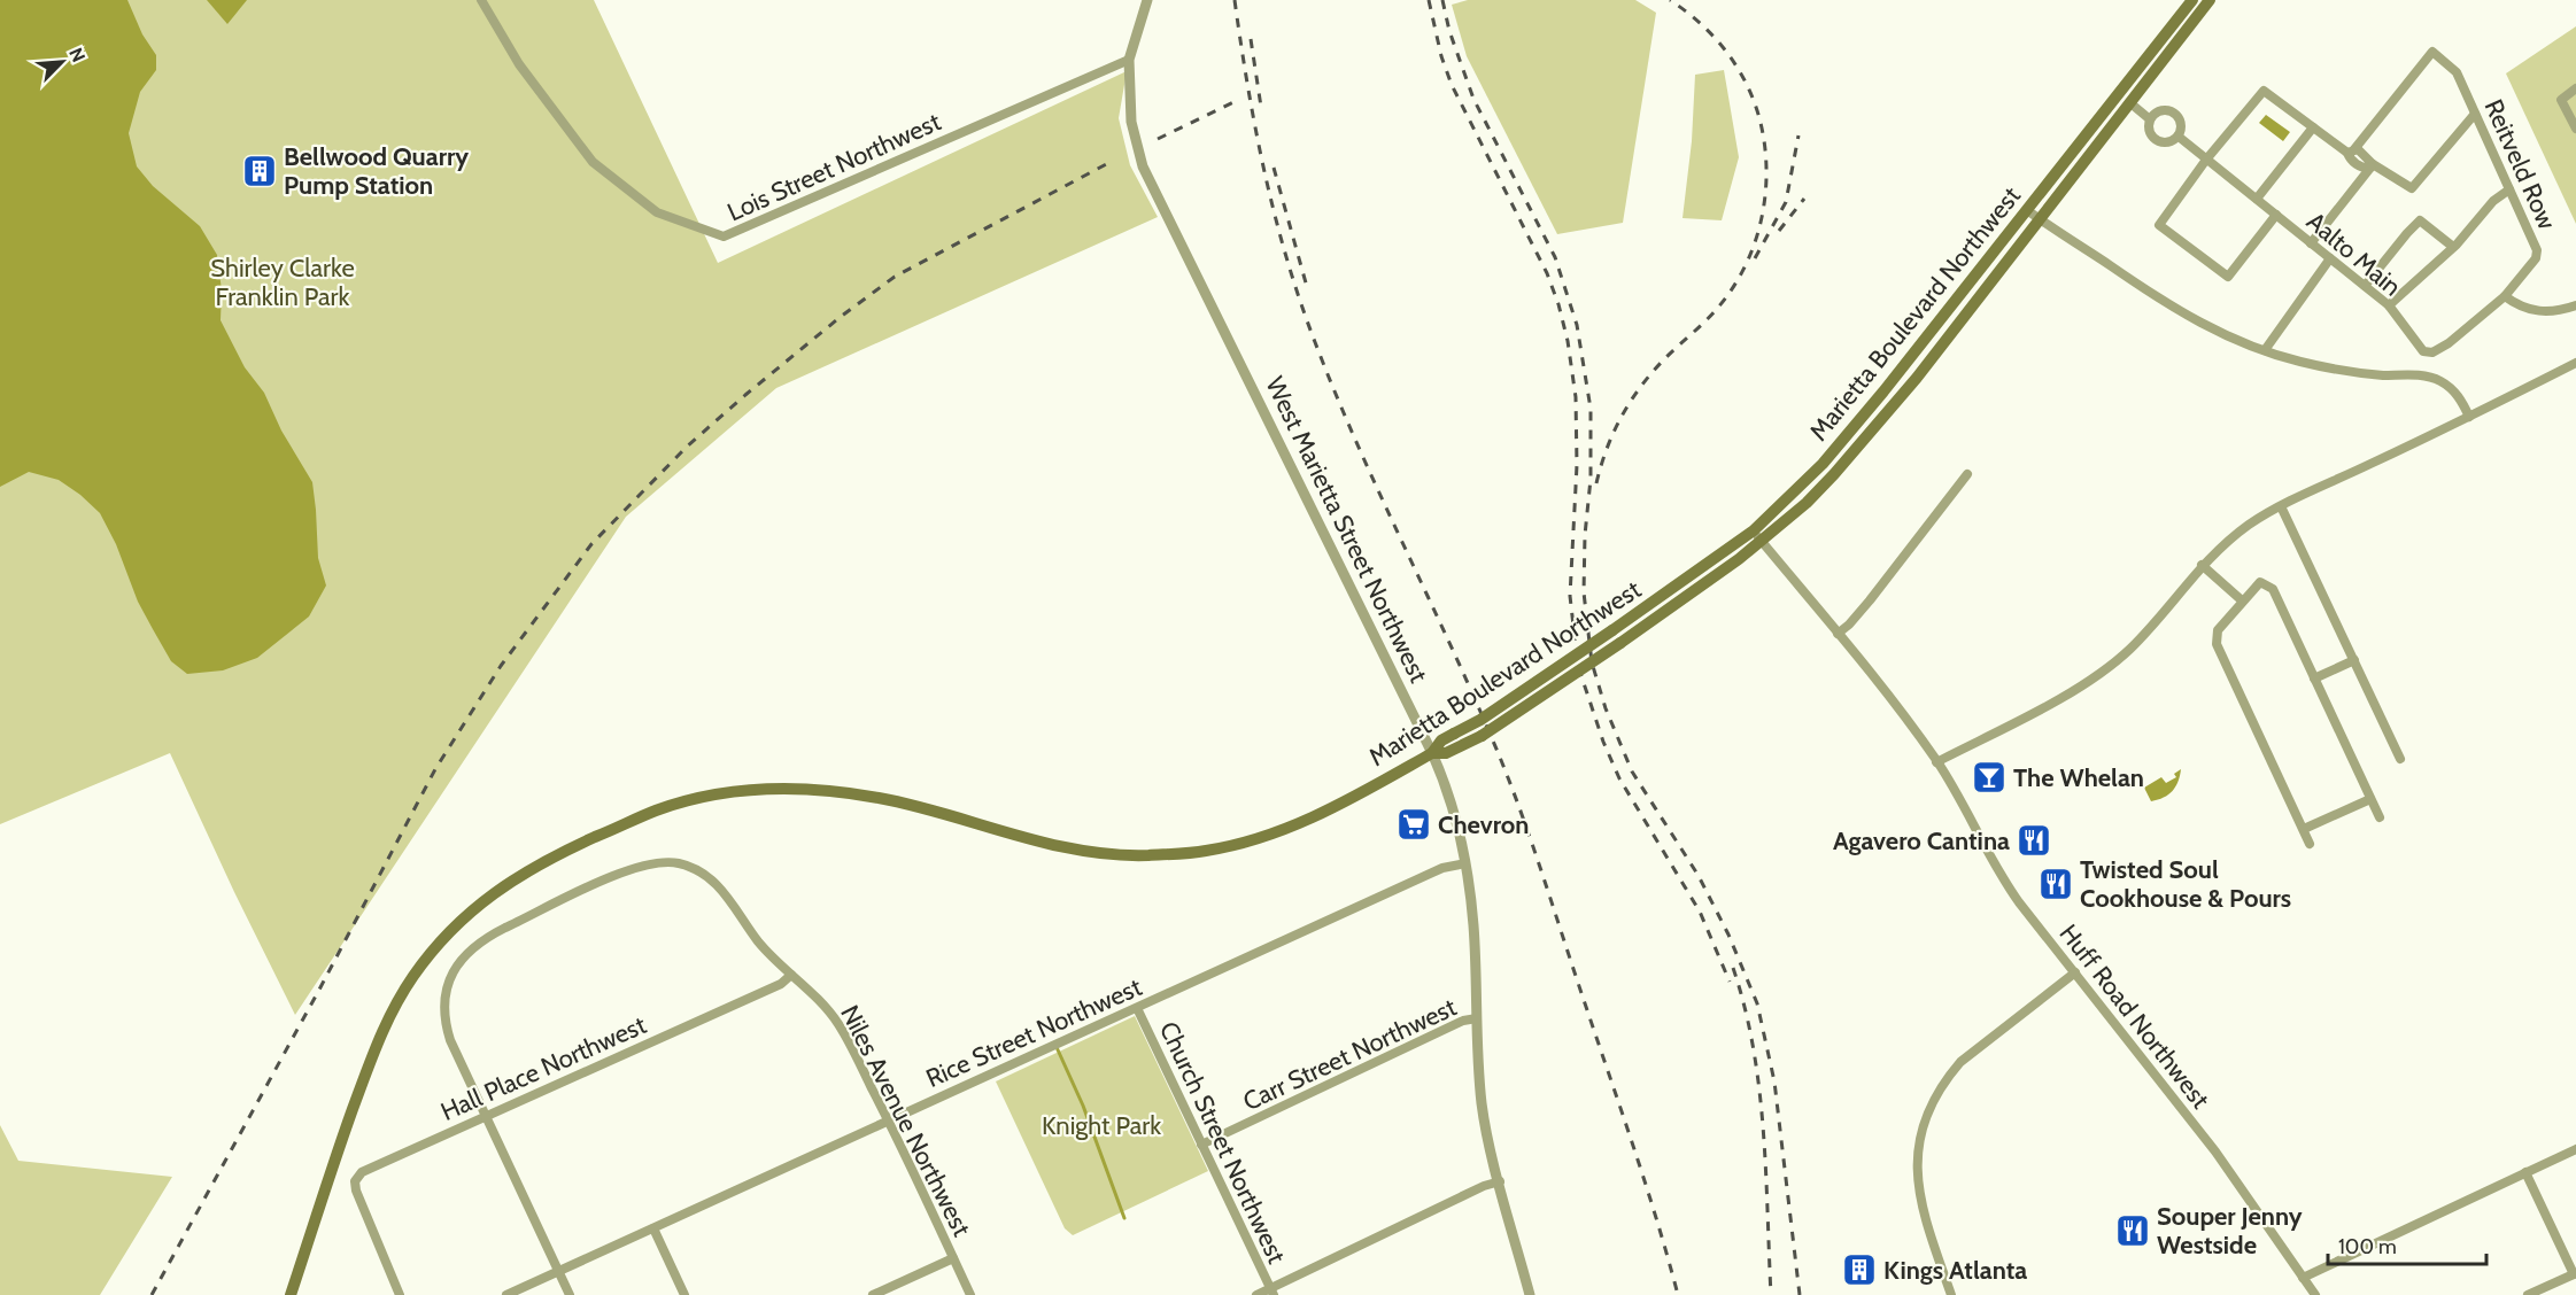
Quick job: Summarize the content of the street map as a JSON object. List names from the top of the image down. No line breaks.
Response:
{"streets":{"main road":["Marietta Boulevard Northwest"],"street":["Reitveld Row","Lois Street Northwest","Aalto Main","West Marietta Street Northwest","Huff Road Northwest","Rice Street Northwest","Carr Street Northwest","Hall Place Northwest","Niles Avenue Northwest","Church Street Northwest"]},"crossings":[["Reitveld Row","Aalto Main"],["Lois Street Northwest","West Marietta Street Northwest"],["Marietta Boulevard Northwest","West Marietta Street Northwest"],["Marietta Boulevard Northwest","Huff Road Northwest"],["West Marietta Street Northwest","Rice Street Northwest"],["West Marietta Street Northwest","Carr Street Northwest"],["Rice Street Northwest","Niles Avenue Northwest"],["Rice Street Northwest","Church Street Northwest"],["Carr Street Northwest","Church Street Northwest"],["Hall Place Northwest","Niles Avenue Northwest"]],"parks":["Shirley Clarke Franklin Park","Knight Park"],"places":{"building":["Bellwood Quarry Pump Station","Kings Atlanta"],"bar":["The Whelan"],"supermarket":["Chevron"],"restaurant":["Agavero Cantina","Twisted Soul Cookhouse & Pours","Souper Jenny Westside"]},"scale_bar":"100 m","north":"top right"}
